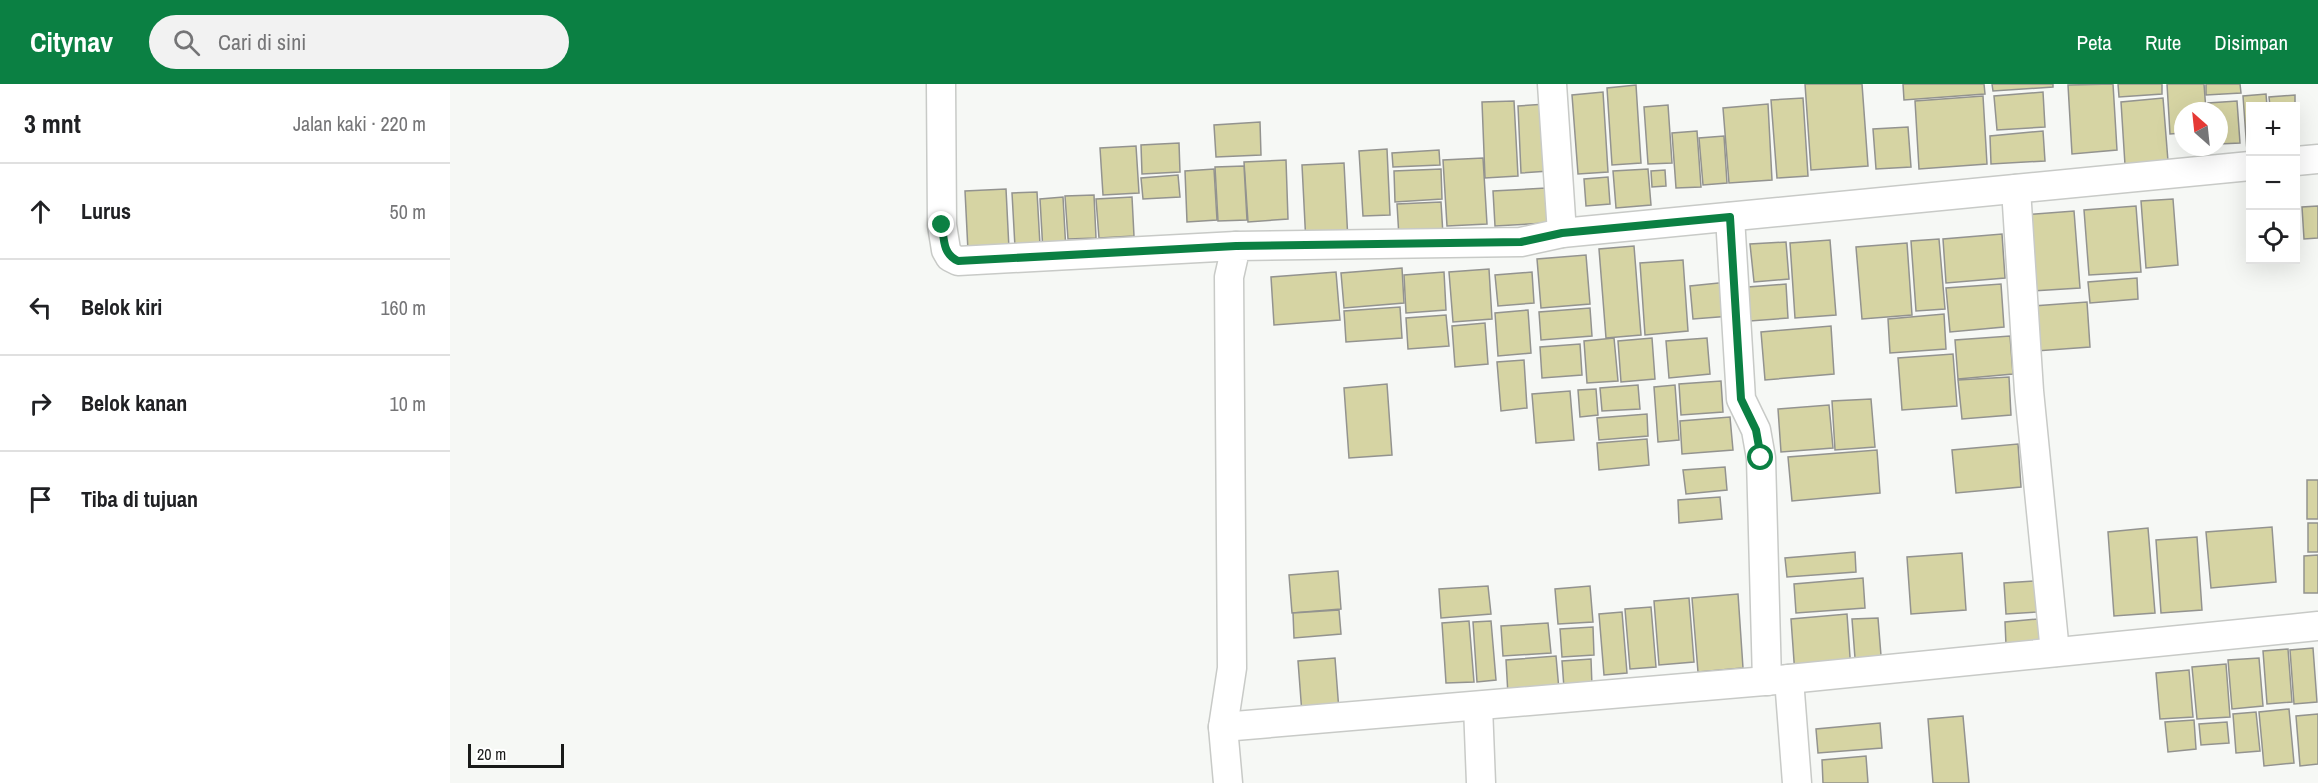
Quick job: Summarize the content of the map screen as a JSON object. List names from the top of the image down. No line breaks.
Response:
{"scale_bar":"20 m","north":"top left","page":{"header":"Citynav","search":"Cari di sini","nav":["Peta","Rute","Disimpan"],"heading":["3 mnt","Jalan kaki · 220 m"],"map_buttons":["+","−"],"list":[["Lurus","50 m"],["Belok kiri","160 m"],["Belok kanan","10 m"],"Tiba di tujuan"],"scale":"20 m"}}
